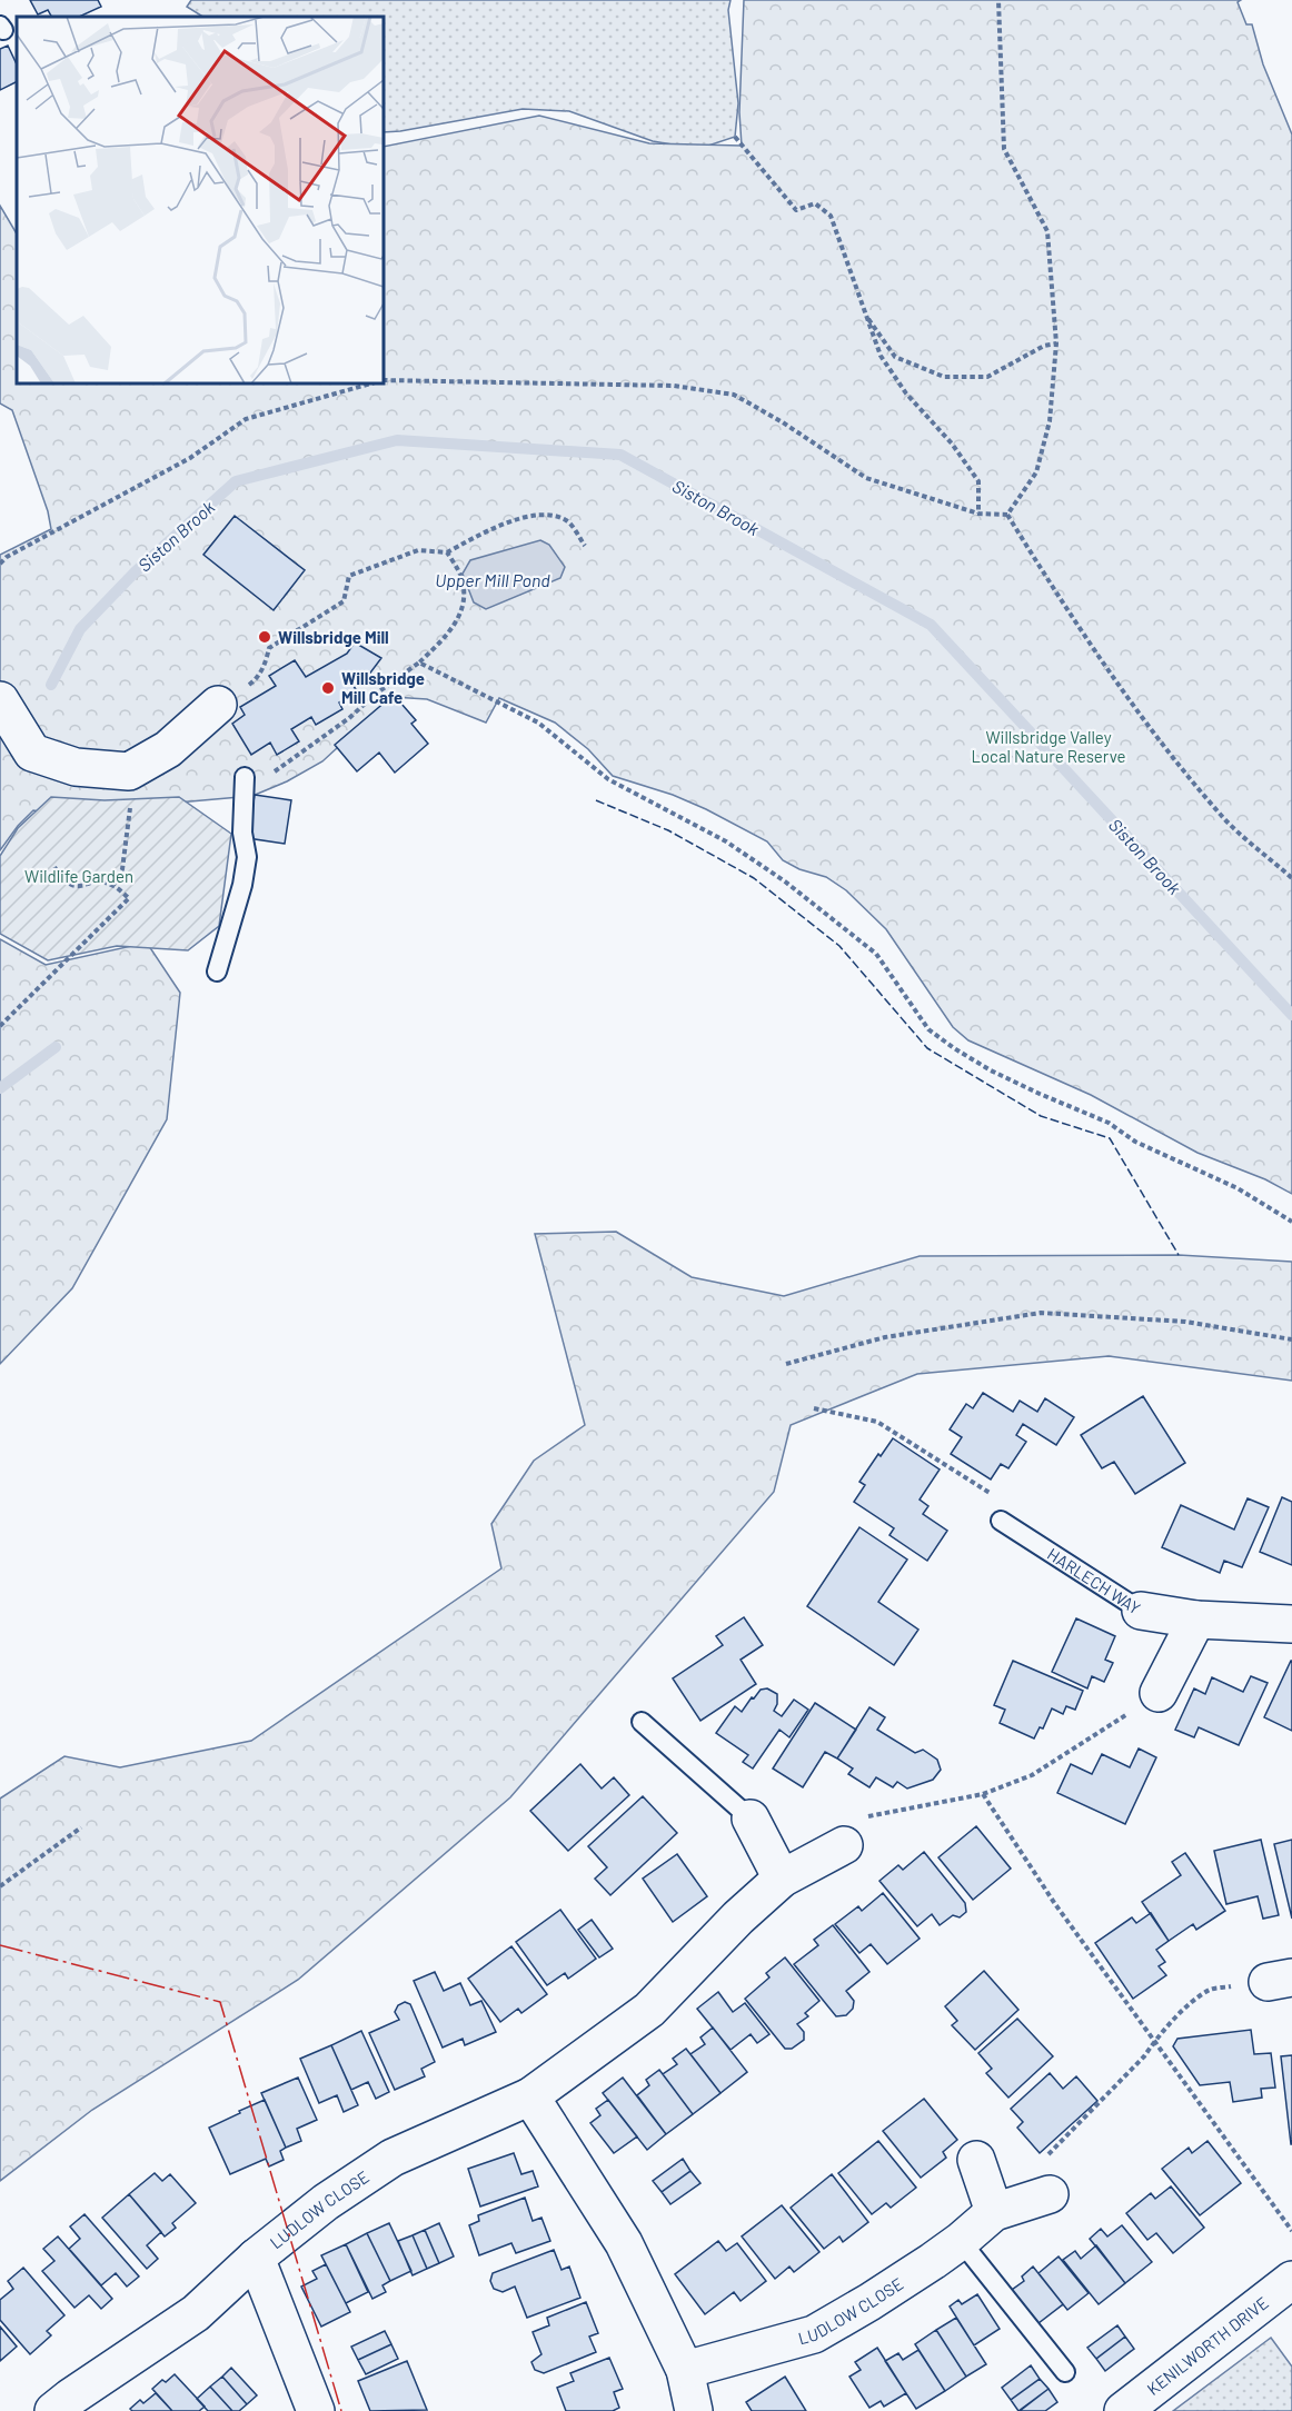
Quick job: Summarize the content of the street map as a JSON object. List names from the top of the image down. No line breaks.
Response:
{"streets":{"street":["HARLECH WAY","LUDLOW CLOSE","KENILWORTH DRIVE"]},"water":["Siston Brook","Upper Mill Pond"],"parks":["Willsbridge Valley Local Nature Reserve","Wildlife Garden"],"places":["Willsbridge Mill","Willsbridge Mill Cafe"]}
